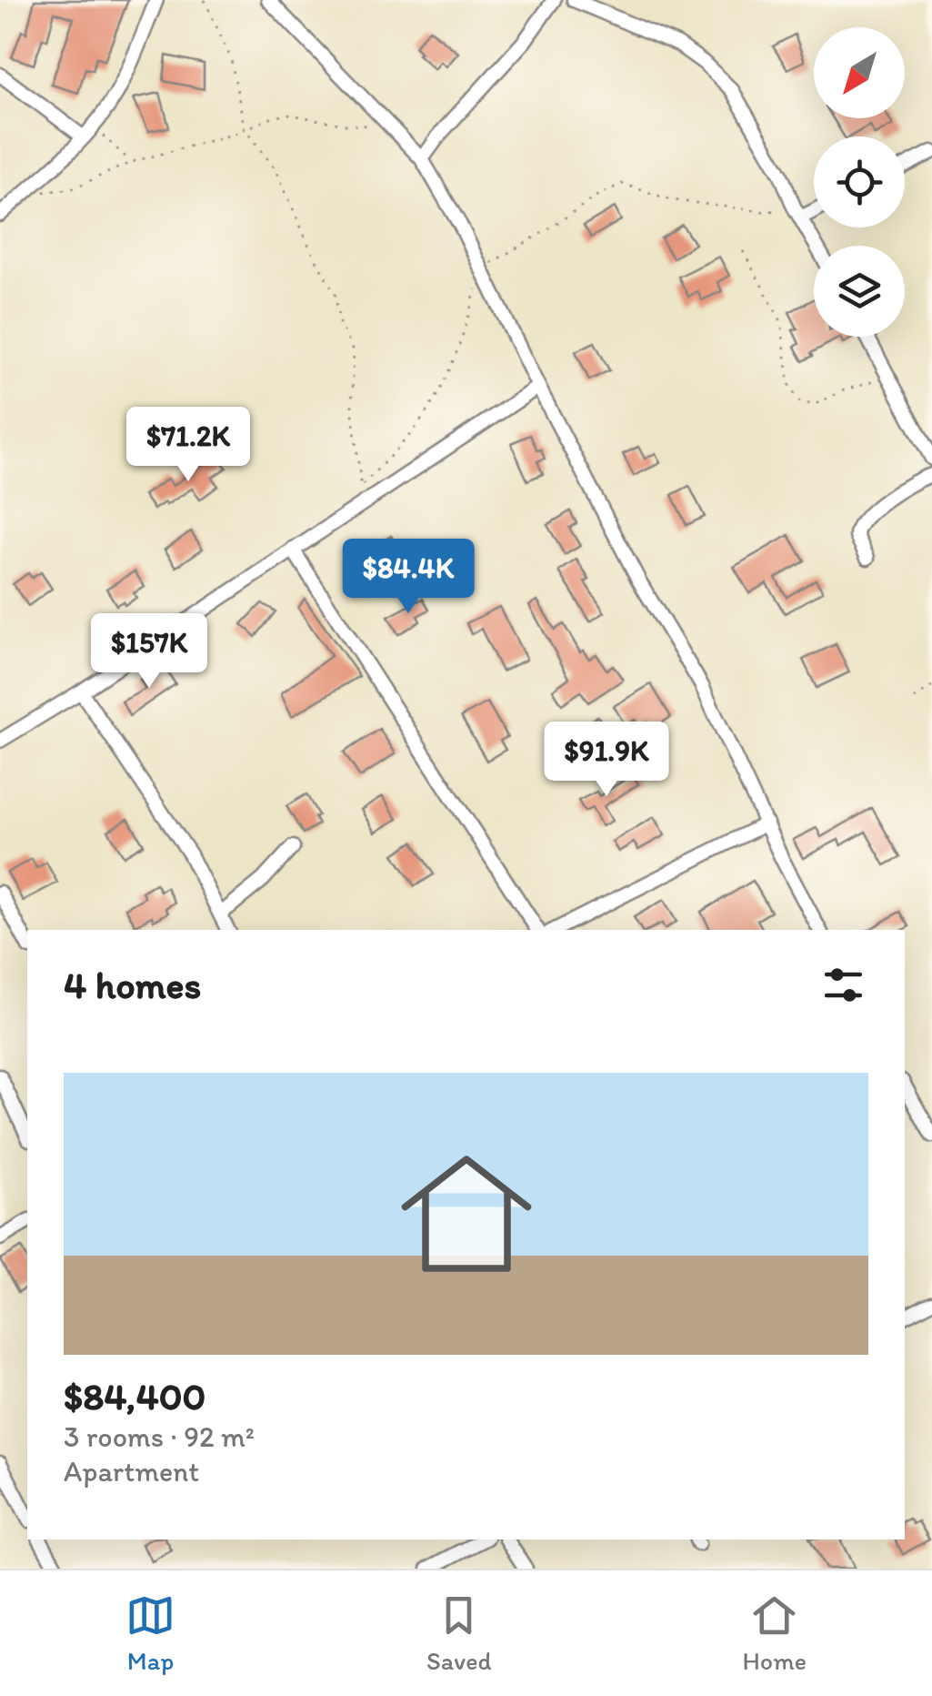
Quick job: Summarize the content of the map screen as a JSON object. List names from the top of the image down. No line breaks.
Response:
{"north":"bottom left","page":{"price":["$71.2K","$84.4K","$157K","$91.9K"],"heading":"4 homes","list":[{"name":"$84,400","note":"3 rooms · 92 m² · Apartment"}],"tabs":["Map","Saved","Home"]}}
